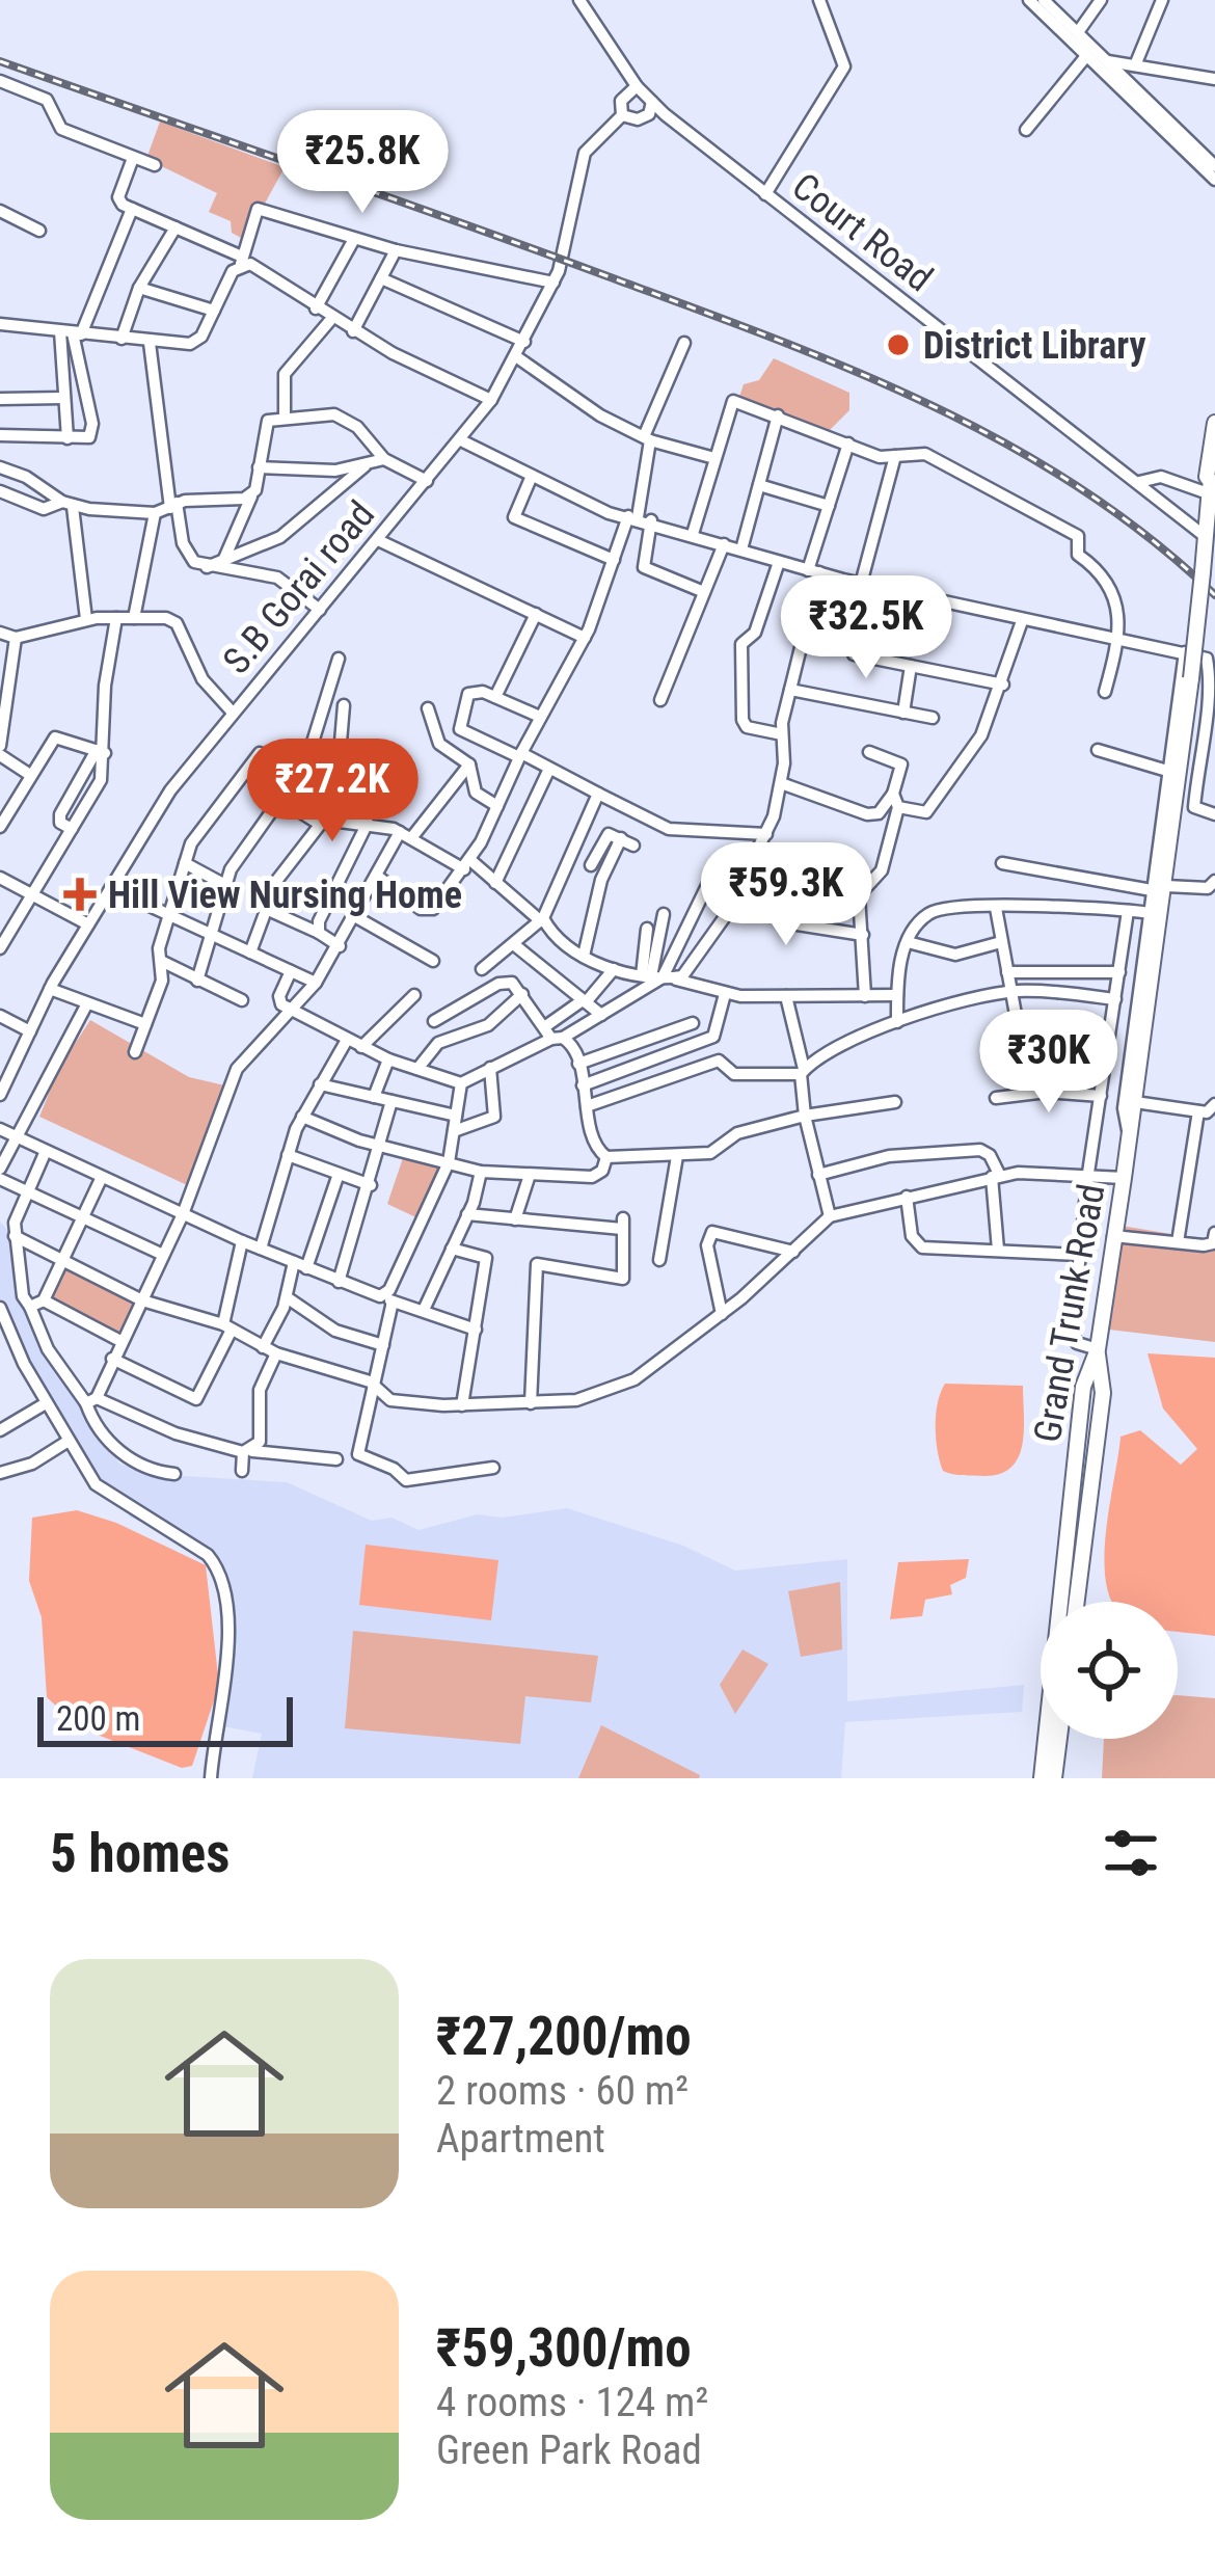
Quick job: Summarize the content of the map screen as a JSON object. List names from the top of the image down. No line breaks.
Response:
{"streets":{"main road":["Grand Trunk Road"],"street":["Court Road","S.B Gorai road"]},"crossings":[["Court Road","S.B Gorai road"],["Court Road","Grand Trunk Road"]],"places":{"other":["District Library"],"health":["Hill View Nursing Home"]},"scale_bar":"200 m","page":{"price":["₹25.8K","₹32.5K","₹27.2K","₹59.3K","₹30K"],"scale":"200 m","heading":"5 homes","list":[{"name":"₹27,200/mo","note":"2 rooms · 60 m² · Apartment"},{"name":"₹59,300/mo","note":"4 rooms · 124 m² · Green Park Road"}]}}
